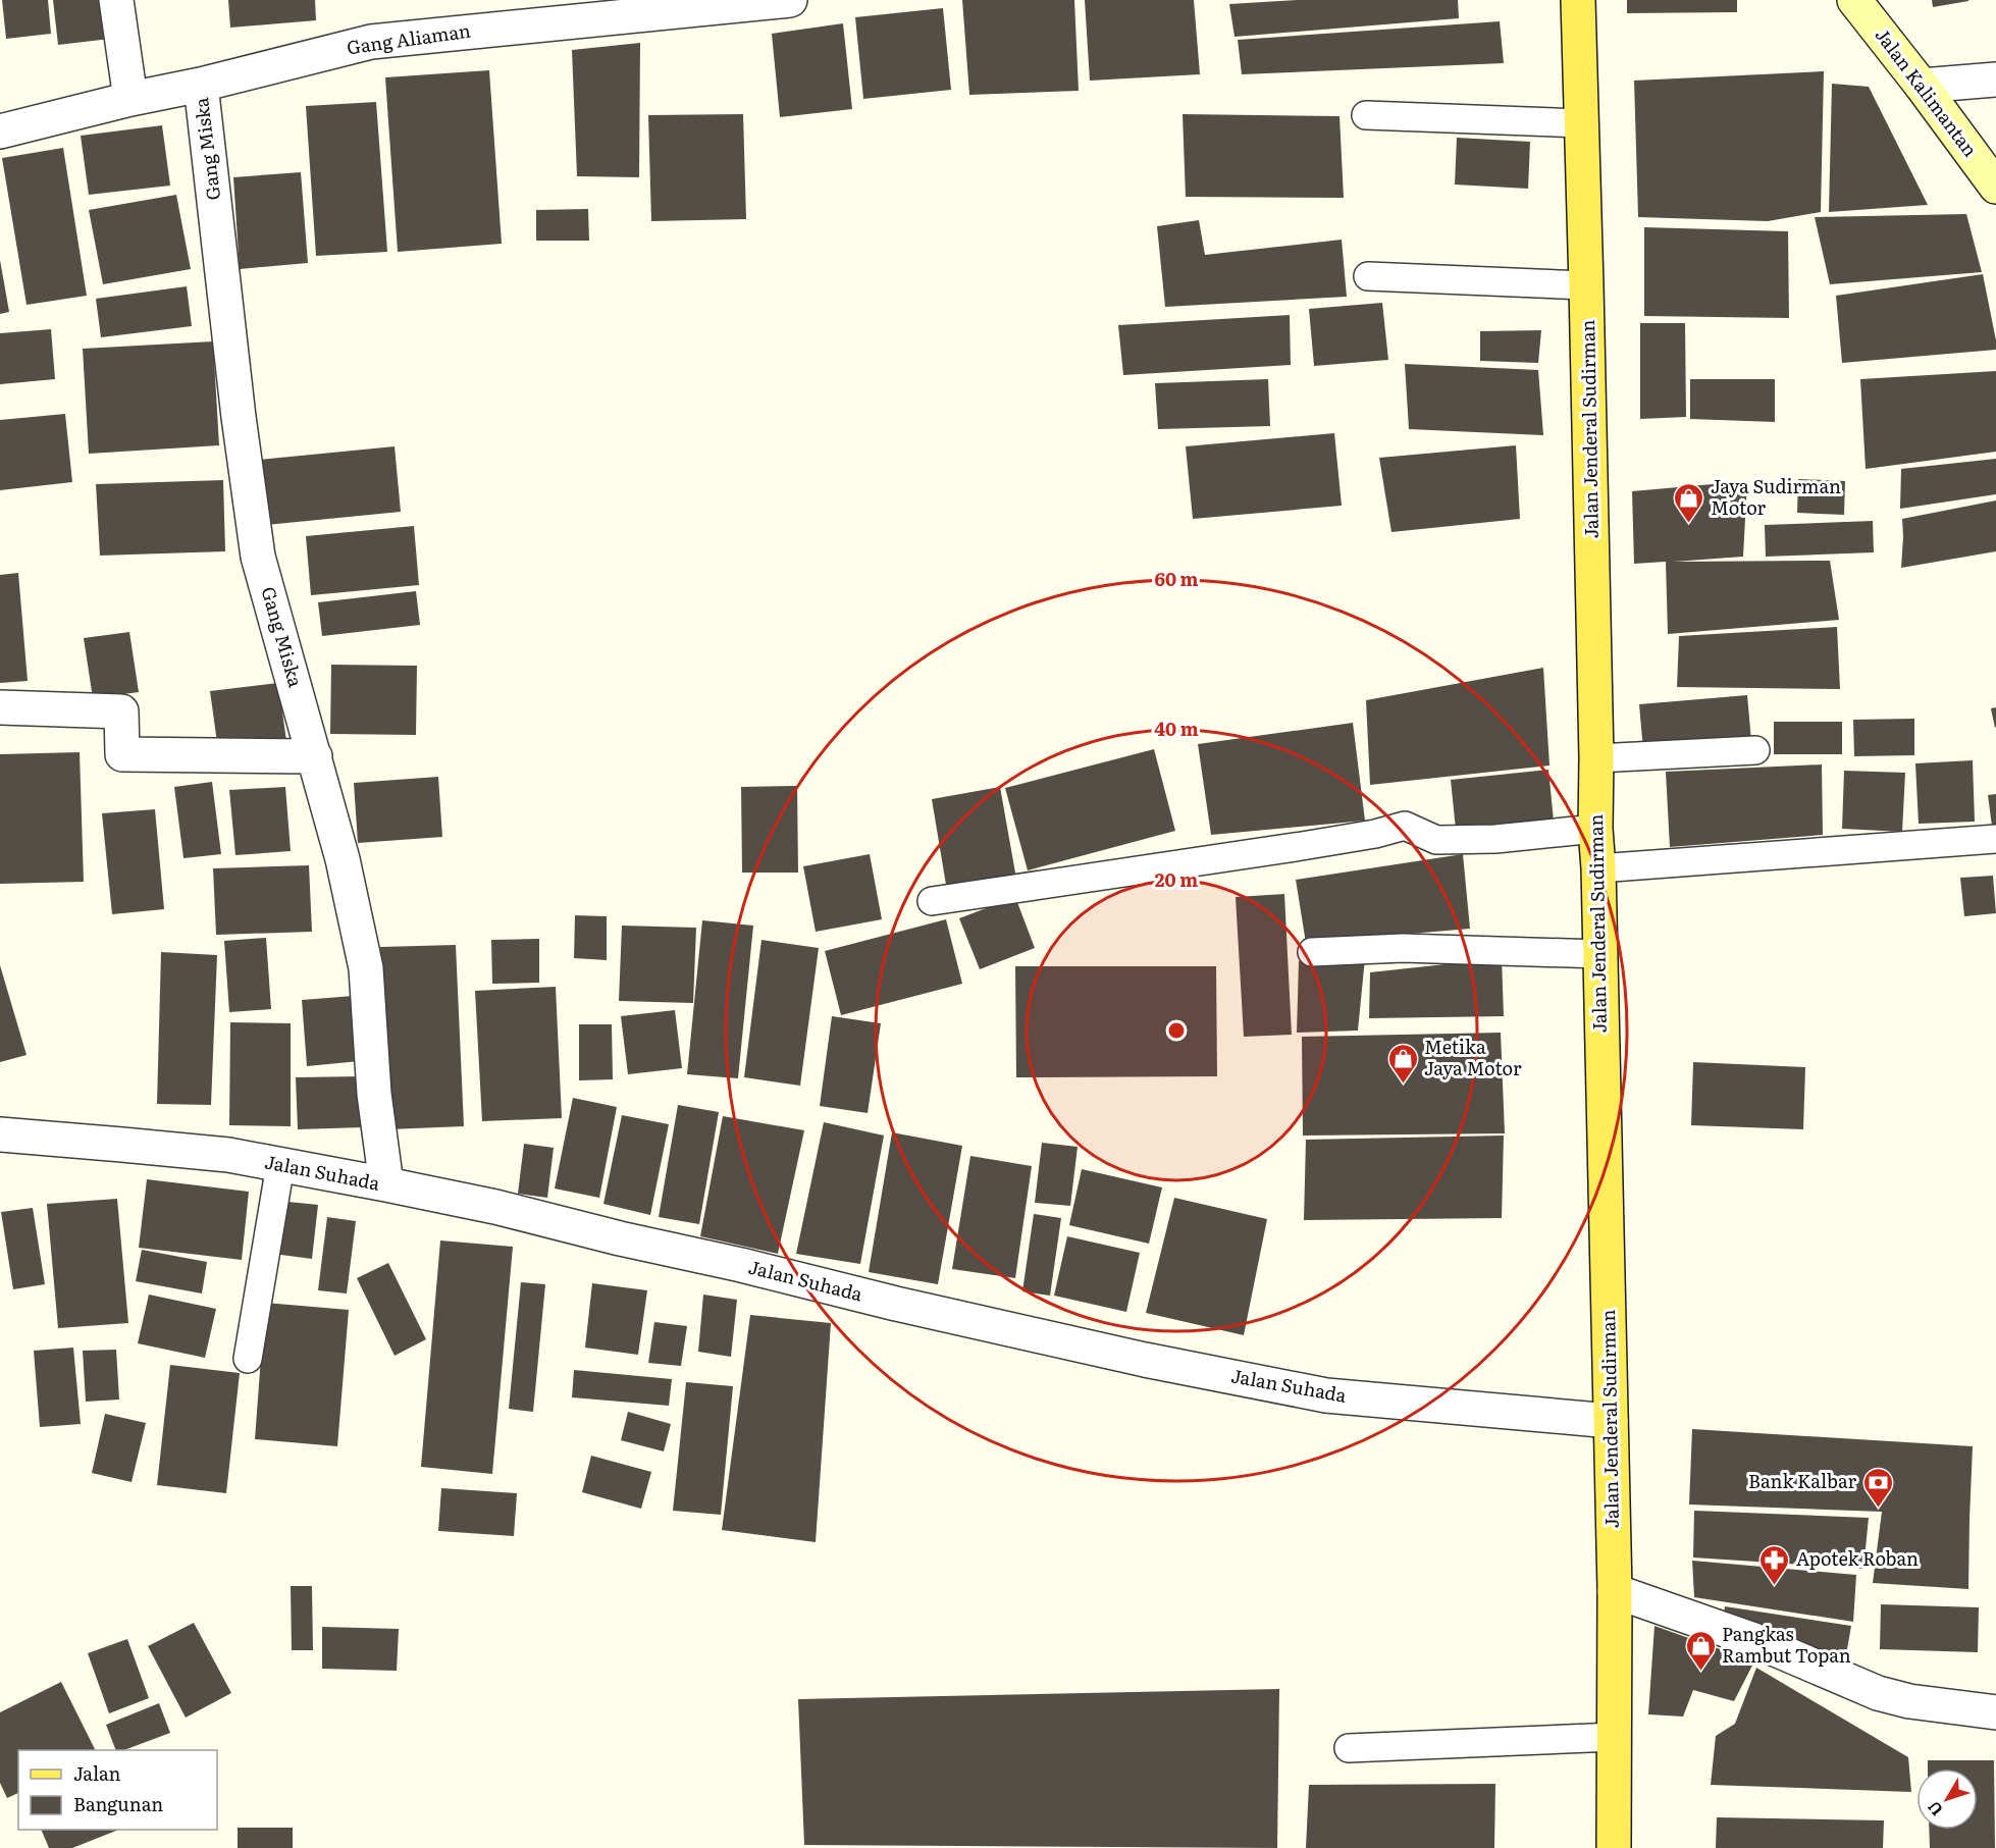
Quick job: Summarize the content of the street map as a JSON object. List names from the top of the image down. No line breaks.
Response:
{"streets":{"main road":["Jalan Kalimantan","Jalan Jenderal Sudirman"],"street":["Gang Aliaman","Gang Miska","Jalan Suhada"]},"crossings":[["Gang Aliaman","Gang Miska"],["Gang Miska","Jalan Suhada"],["Jalan Jenderal Sudirman","Jalan Suhada"]],"places":{"shop":["Jaya Sudirman Motor","Metika Jaya Motor","Pangkas Rambut Topan"],"bank":["Bank Kalbar"],"pharmacy":["Apotek Roban"]},"legend":["Jalan","Bangunan"],"north":"bottom left","rings":["60 m","40 m","20 m"]}
